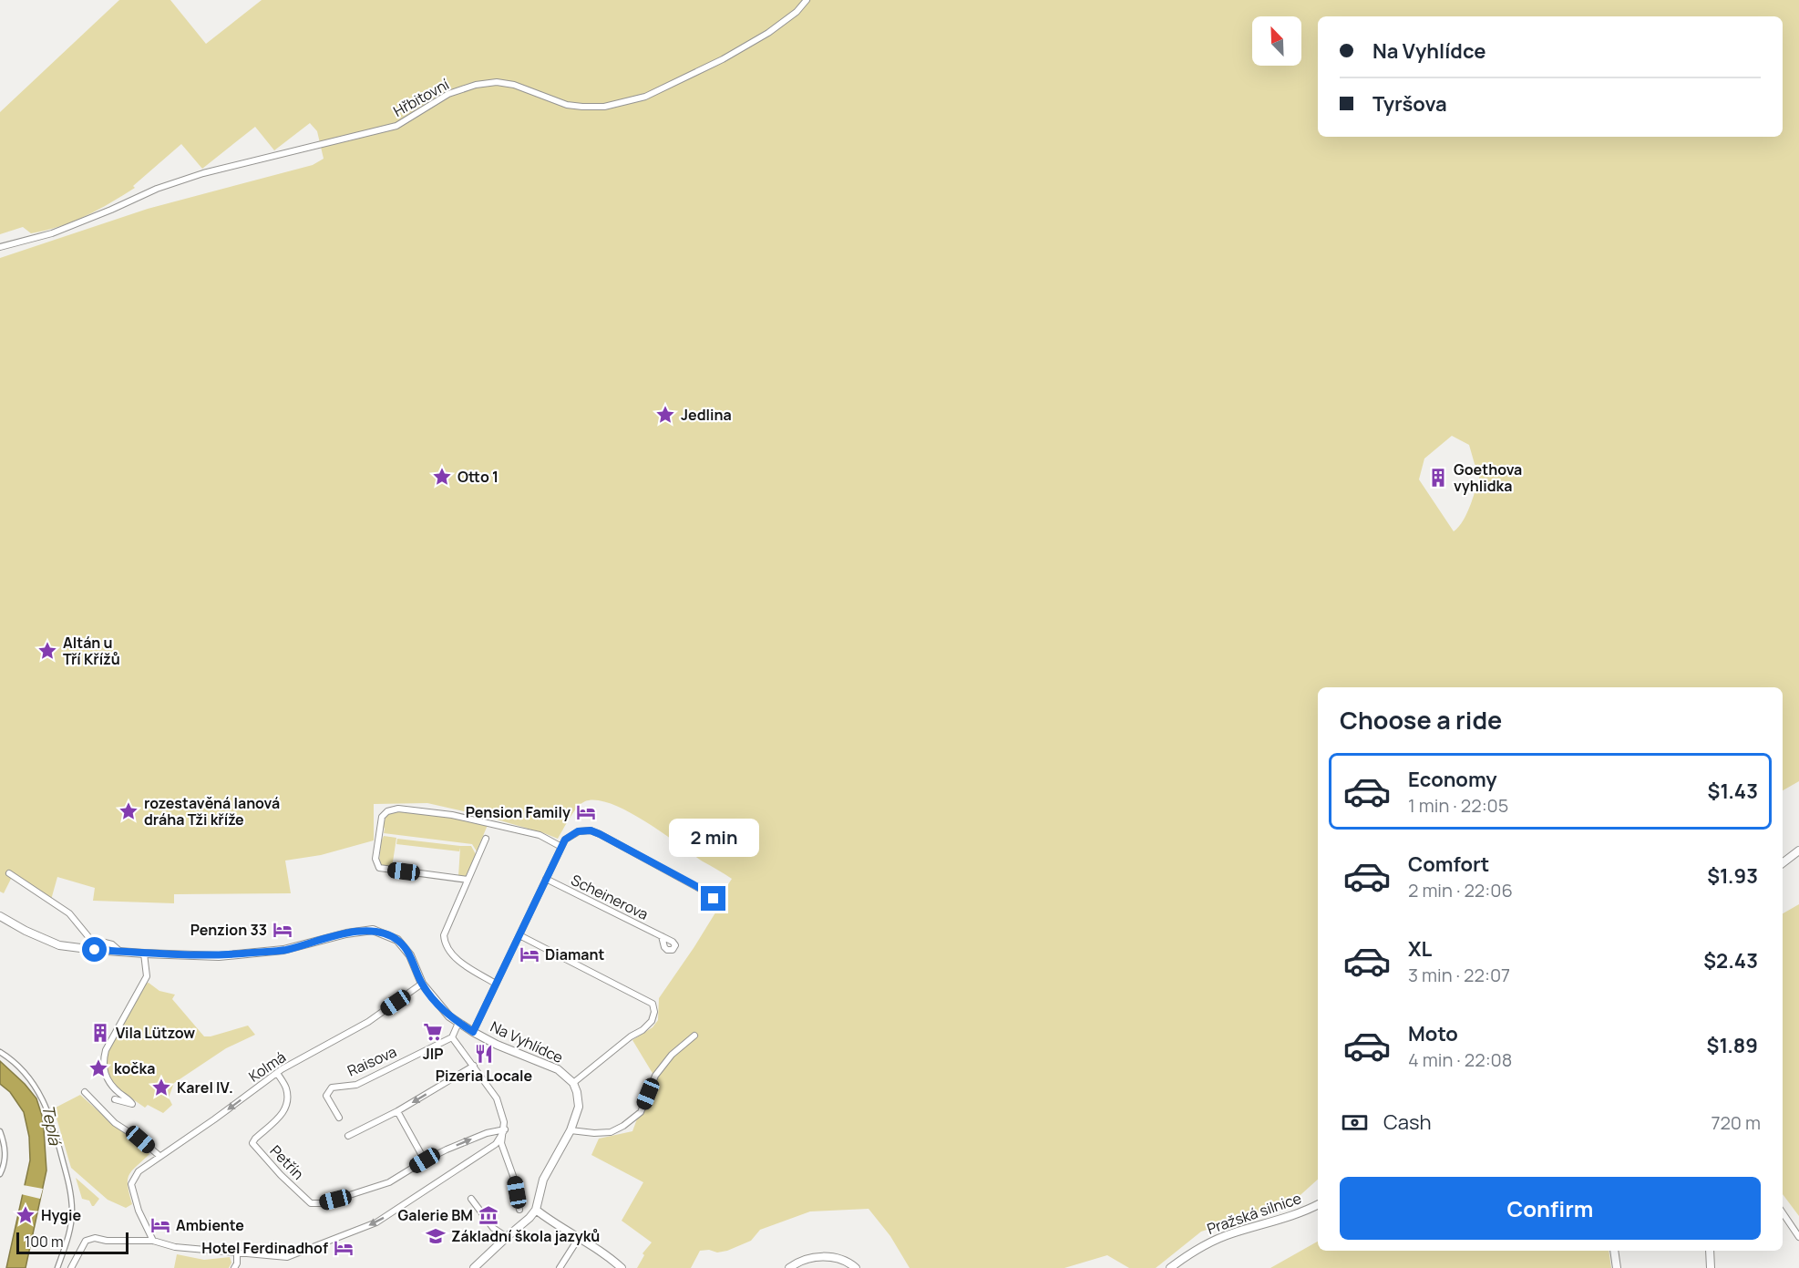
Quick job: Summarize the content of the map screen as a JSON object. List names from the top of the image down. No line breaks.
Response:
{"streets":{"street":["Hřbitovní","Scheinerova","Na Vyhlídce","Raisova","Kolmá","Petřín","Pražská silnice"]},"crossings":[["Na Vyhlídce","Kolmá"],["Kolmá","Petřín"]],"water":["Teplá"],"places":{"place":["Jedlina","Otto 1","Altán u Tří Křížů","rozestavěná lanová dráha Tži kříže","kočka","Karel IV.","Hygie"],"building":["Goethova vyhlidka","Vila Lützow"],"hotel":["Pension Family","Penzion 33","Diamant","Ambiente","Hotel Ferdinadhof"],"supermarket":["JIP"],"restaurant":["Pizeria Locale"],"museum":["Galerie BM"],"school or university":["Základní škola jazyků"]},"scale_bar":"100 m","north":"top left","page":{"banner":["Na Vyhlídce","Tyršova"],"heading":"Choose a ride","list":[{"name":"Economy","note":"1 min · 22:05","value":"$1.43"},{"name":"Comfort","note":"2 min · 22:06","value":"$1.93"},{"name":"XL","note":"3 min · 22:07","value":"$2.43"},{"name":"Moto","note":"4 min · 22:08","value":"$1.89"}],"bubble":"2 min","pay":["Cash","720 m"],"buttons":"Confirm","scale":"100 m"}}
